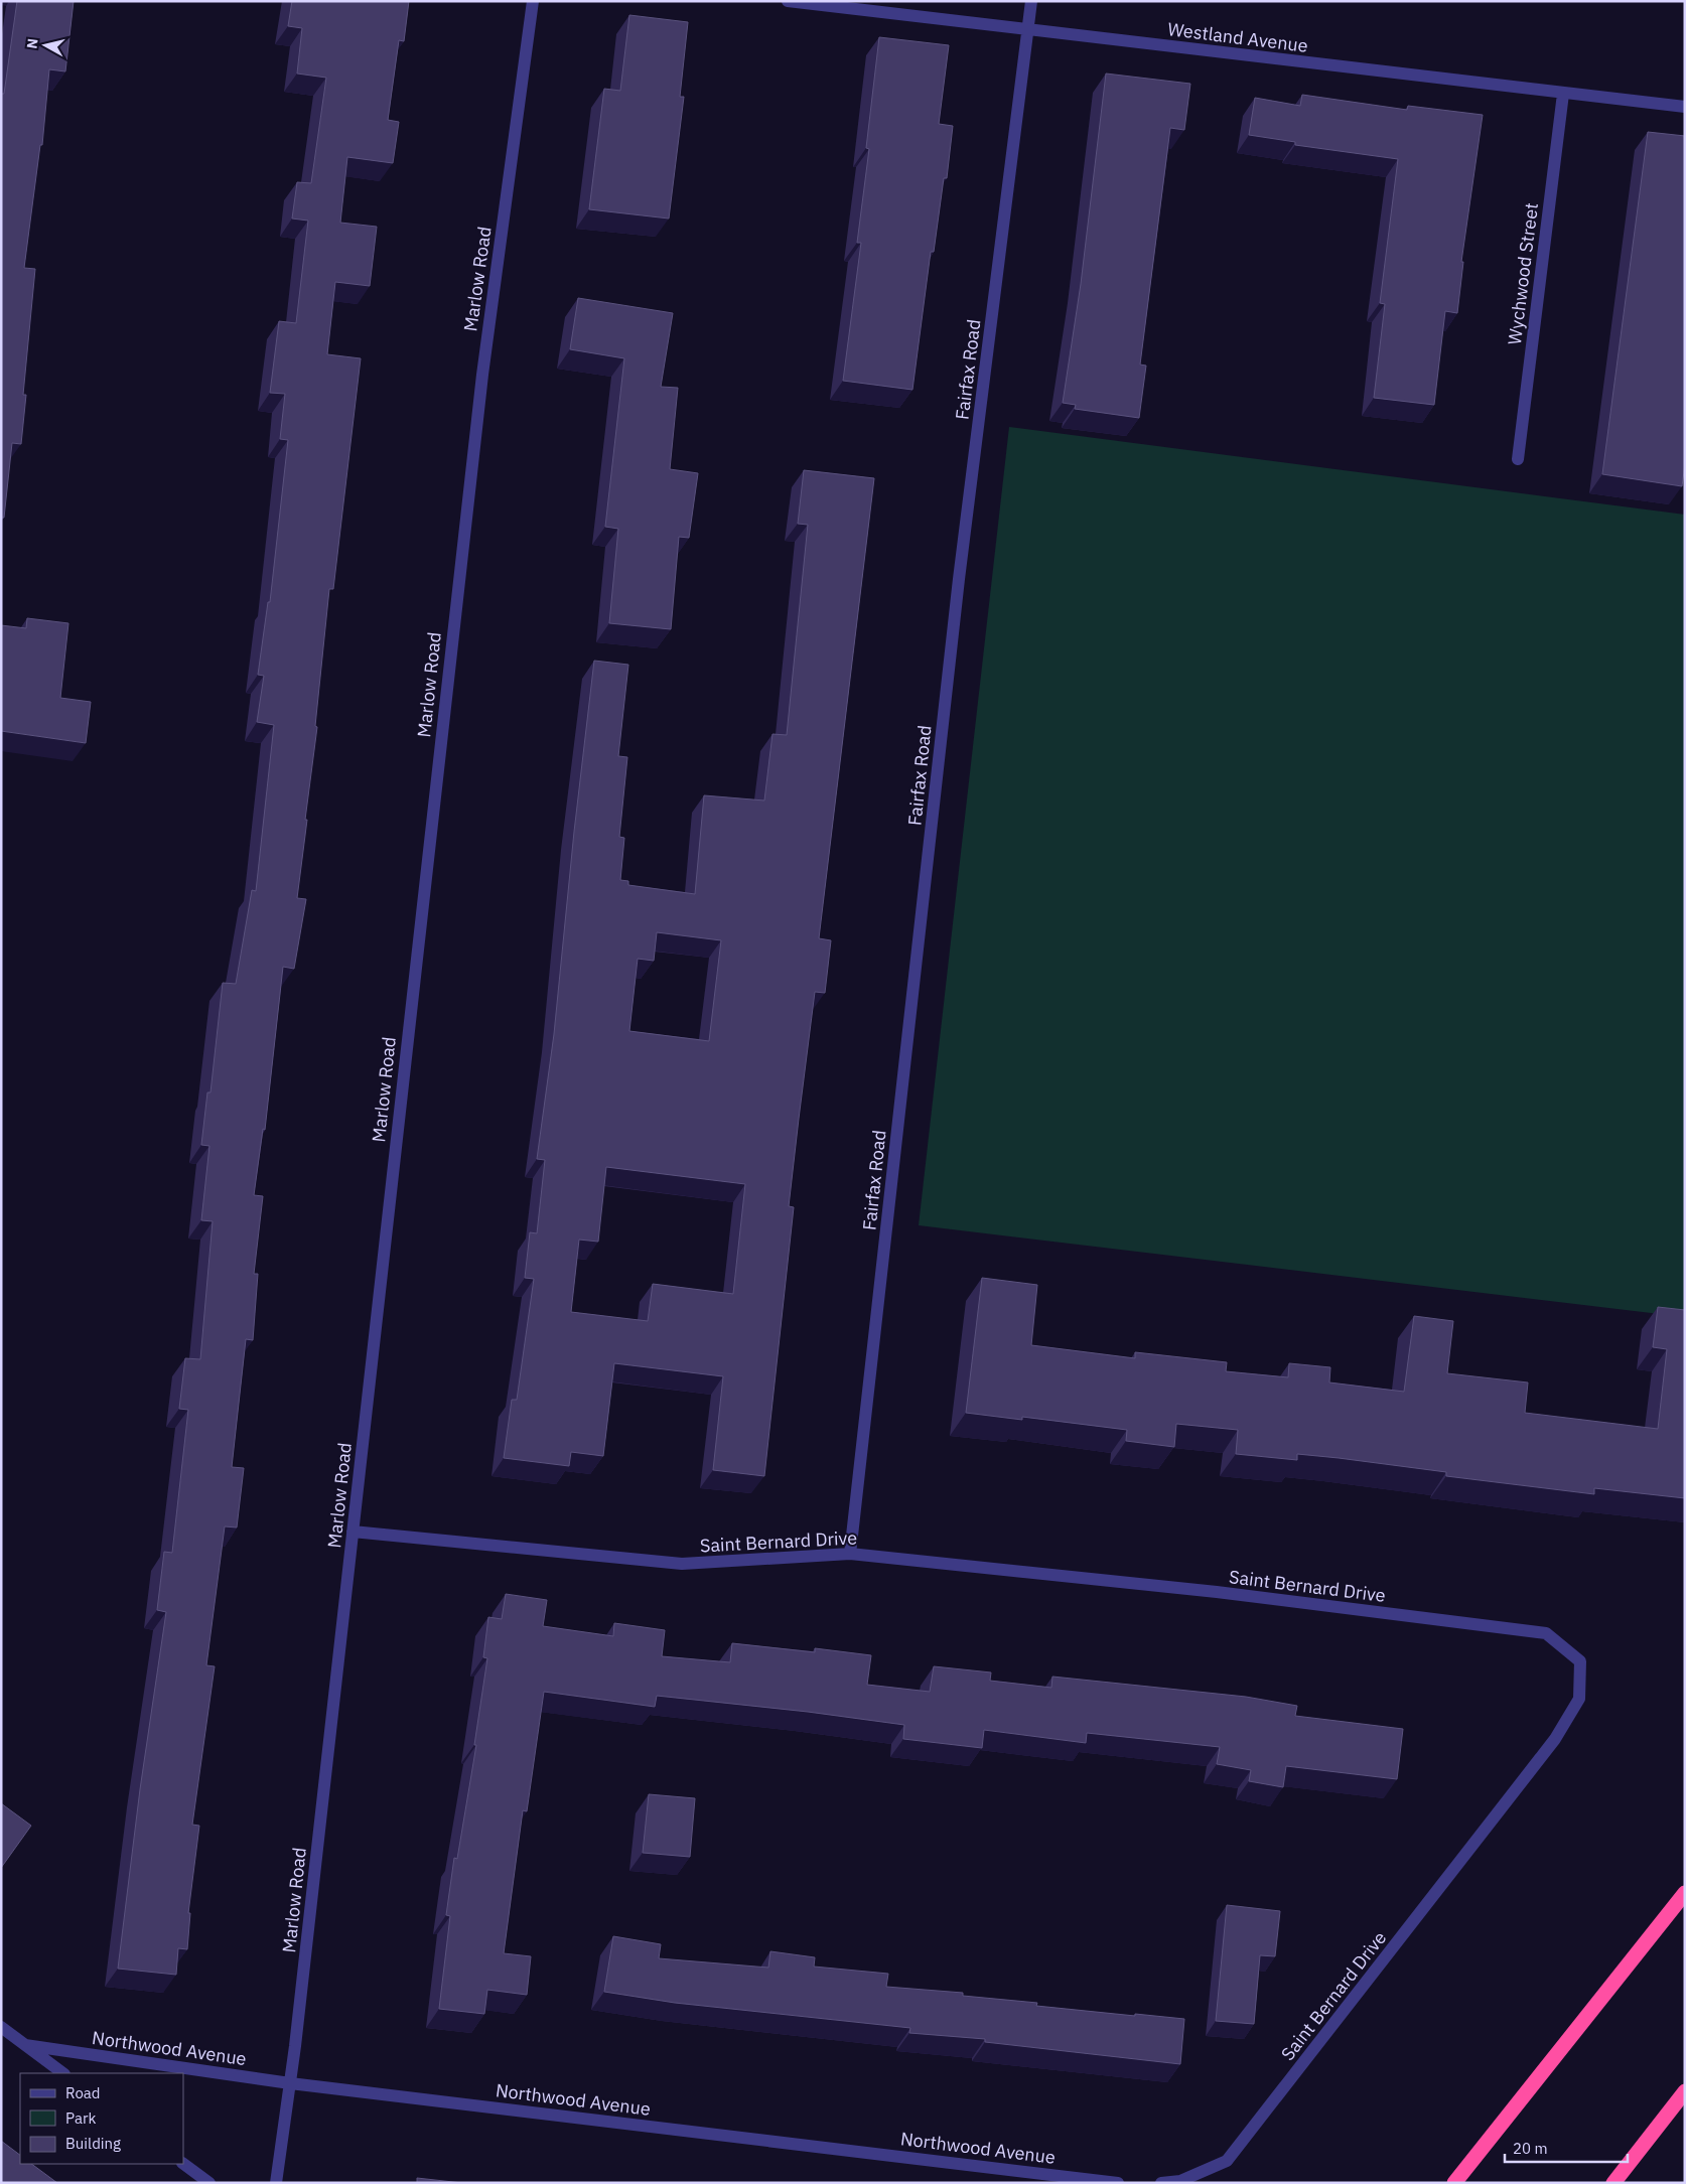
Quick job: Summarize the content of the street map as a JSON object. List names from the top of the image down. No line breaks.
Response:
{"streets":{"street":["Westland Avenue","Wychwood Street","Marlow Road","Fairfax Road","Saint Bernard Drive","Northwood Avenue"]},"crossings":[["Westland Avenue","Wychwood Street"],["Westland Avenue","Fairfax Road"],["Marlow Road","Saint Bernard Drive"],["Marlow Road","Northwood Avenue"],["Fairfax Road","Saint Bernard Drive"]],"legend":["Road","Park","Building"],"scale_bar":"20 m","north":"left"}
